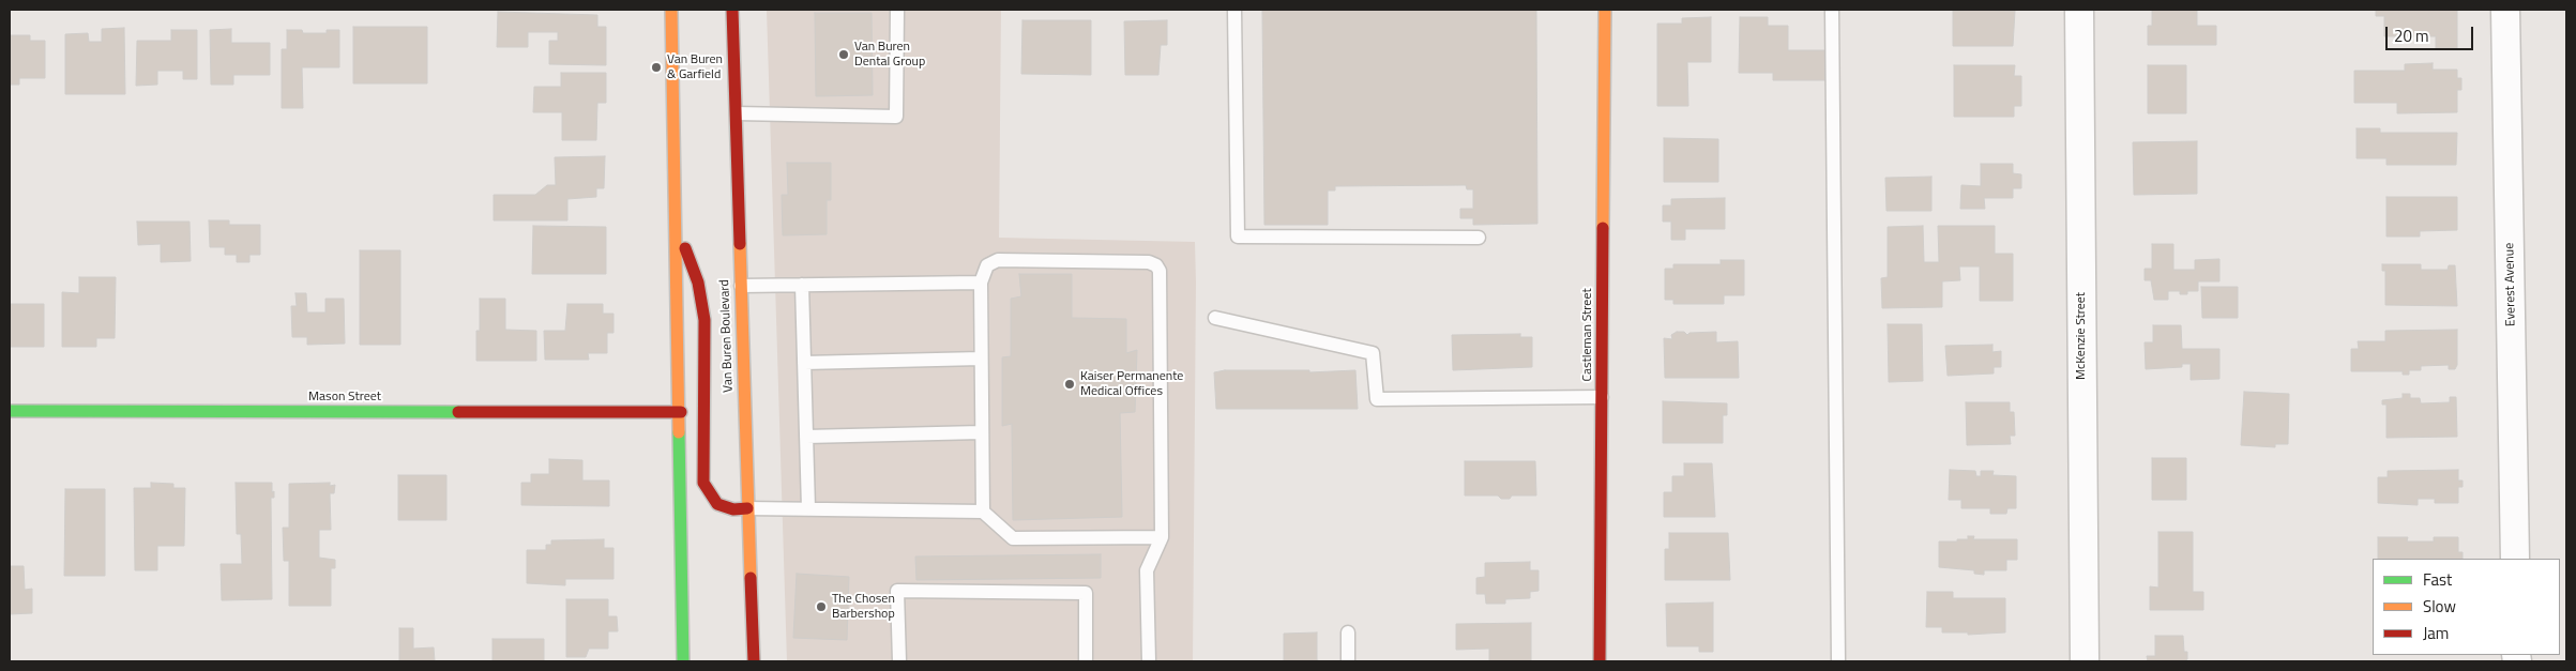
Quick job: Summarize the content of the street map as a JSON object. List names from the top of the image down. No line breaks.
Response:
{"streets":{"main road":["Castleman Street","Van Buren Boulevard","Mason Street"],"street":["Everest Avenue","McKenzie Street"]},"places":["Van Buren Dental Group","Van Buren & Garfield","Kaiser Permanente Medical Offices","The Chosen Barbershop"],"legend":["Fast","Slow","Jam"],"scale_bar":"20 m"}
